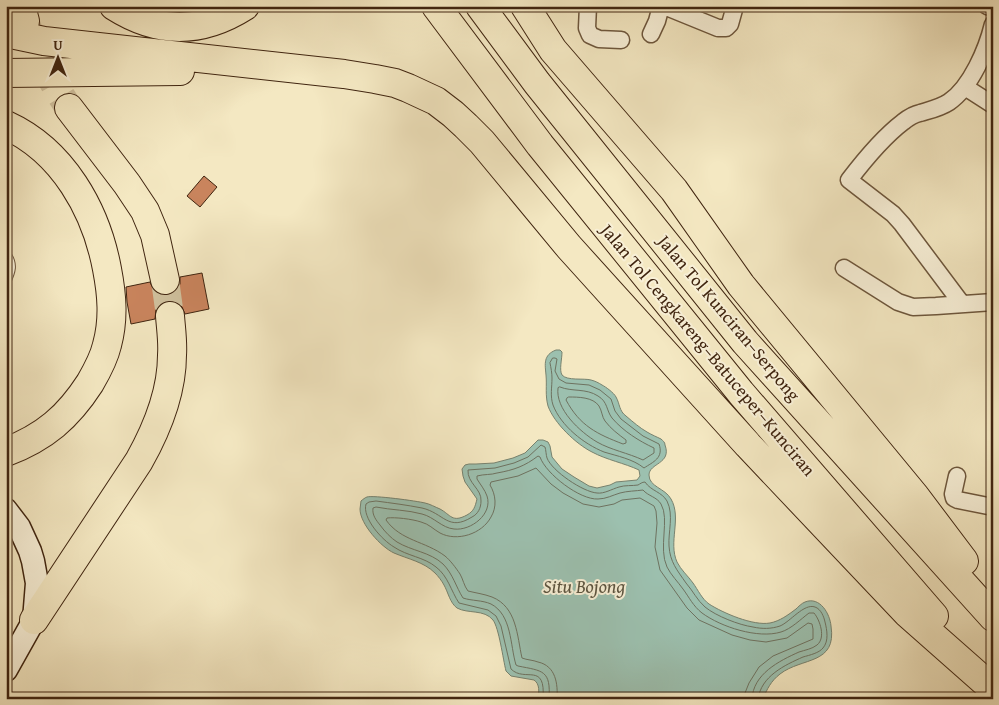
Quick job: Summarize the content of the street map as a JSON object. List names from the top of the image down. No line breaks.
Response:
{"streets":{"highway":["Jalan Tol Kunciran–Serpong","Jalan Tol Cengkareng–Batuceper–Kunciran"]},"water":["Situ Bojong"],"north":"top"}
